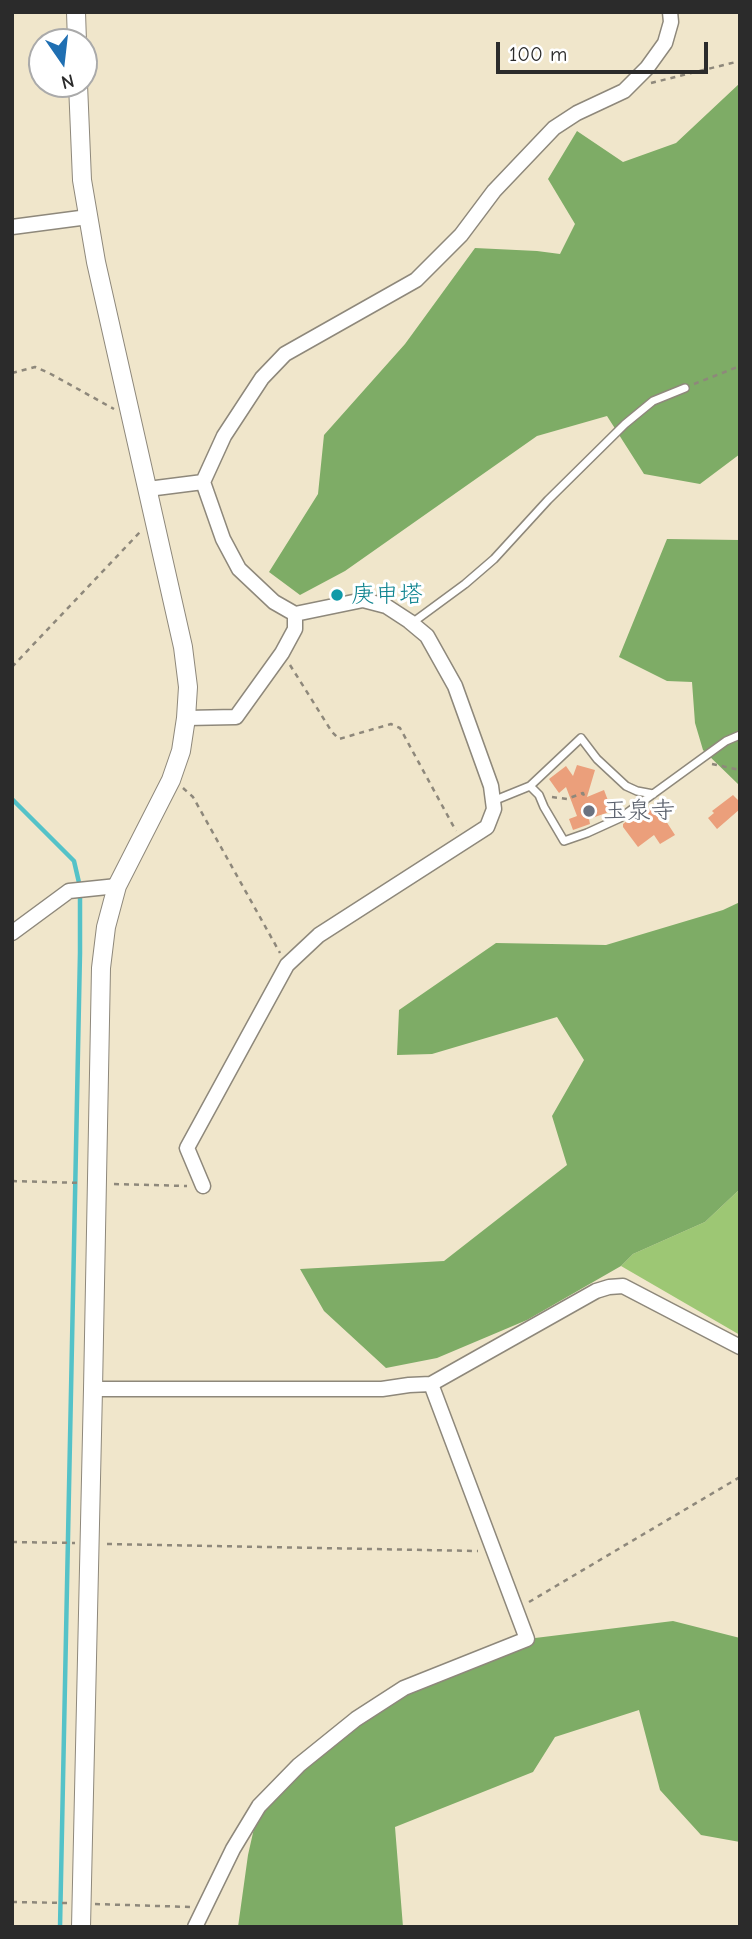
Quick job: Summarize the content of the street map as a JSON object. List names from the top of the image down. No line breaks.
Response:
{"places":["庚申塔","玉泉寺"],"scale_bar":"100 m","north":"bottom"}
